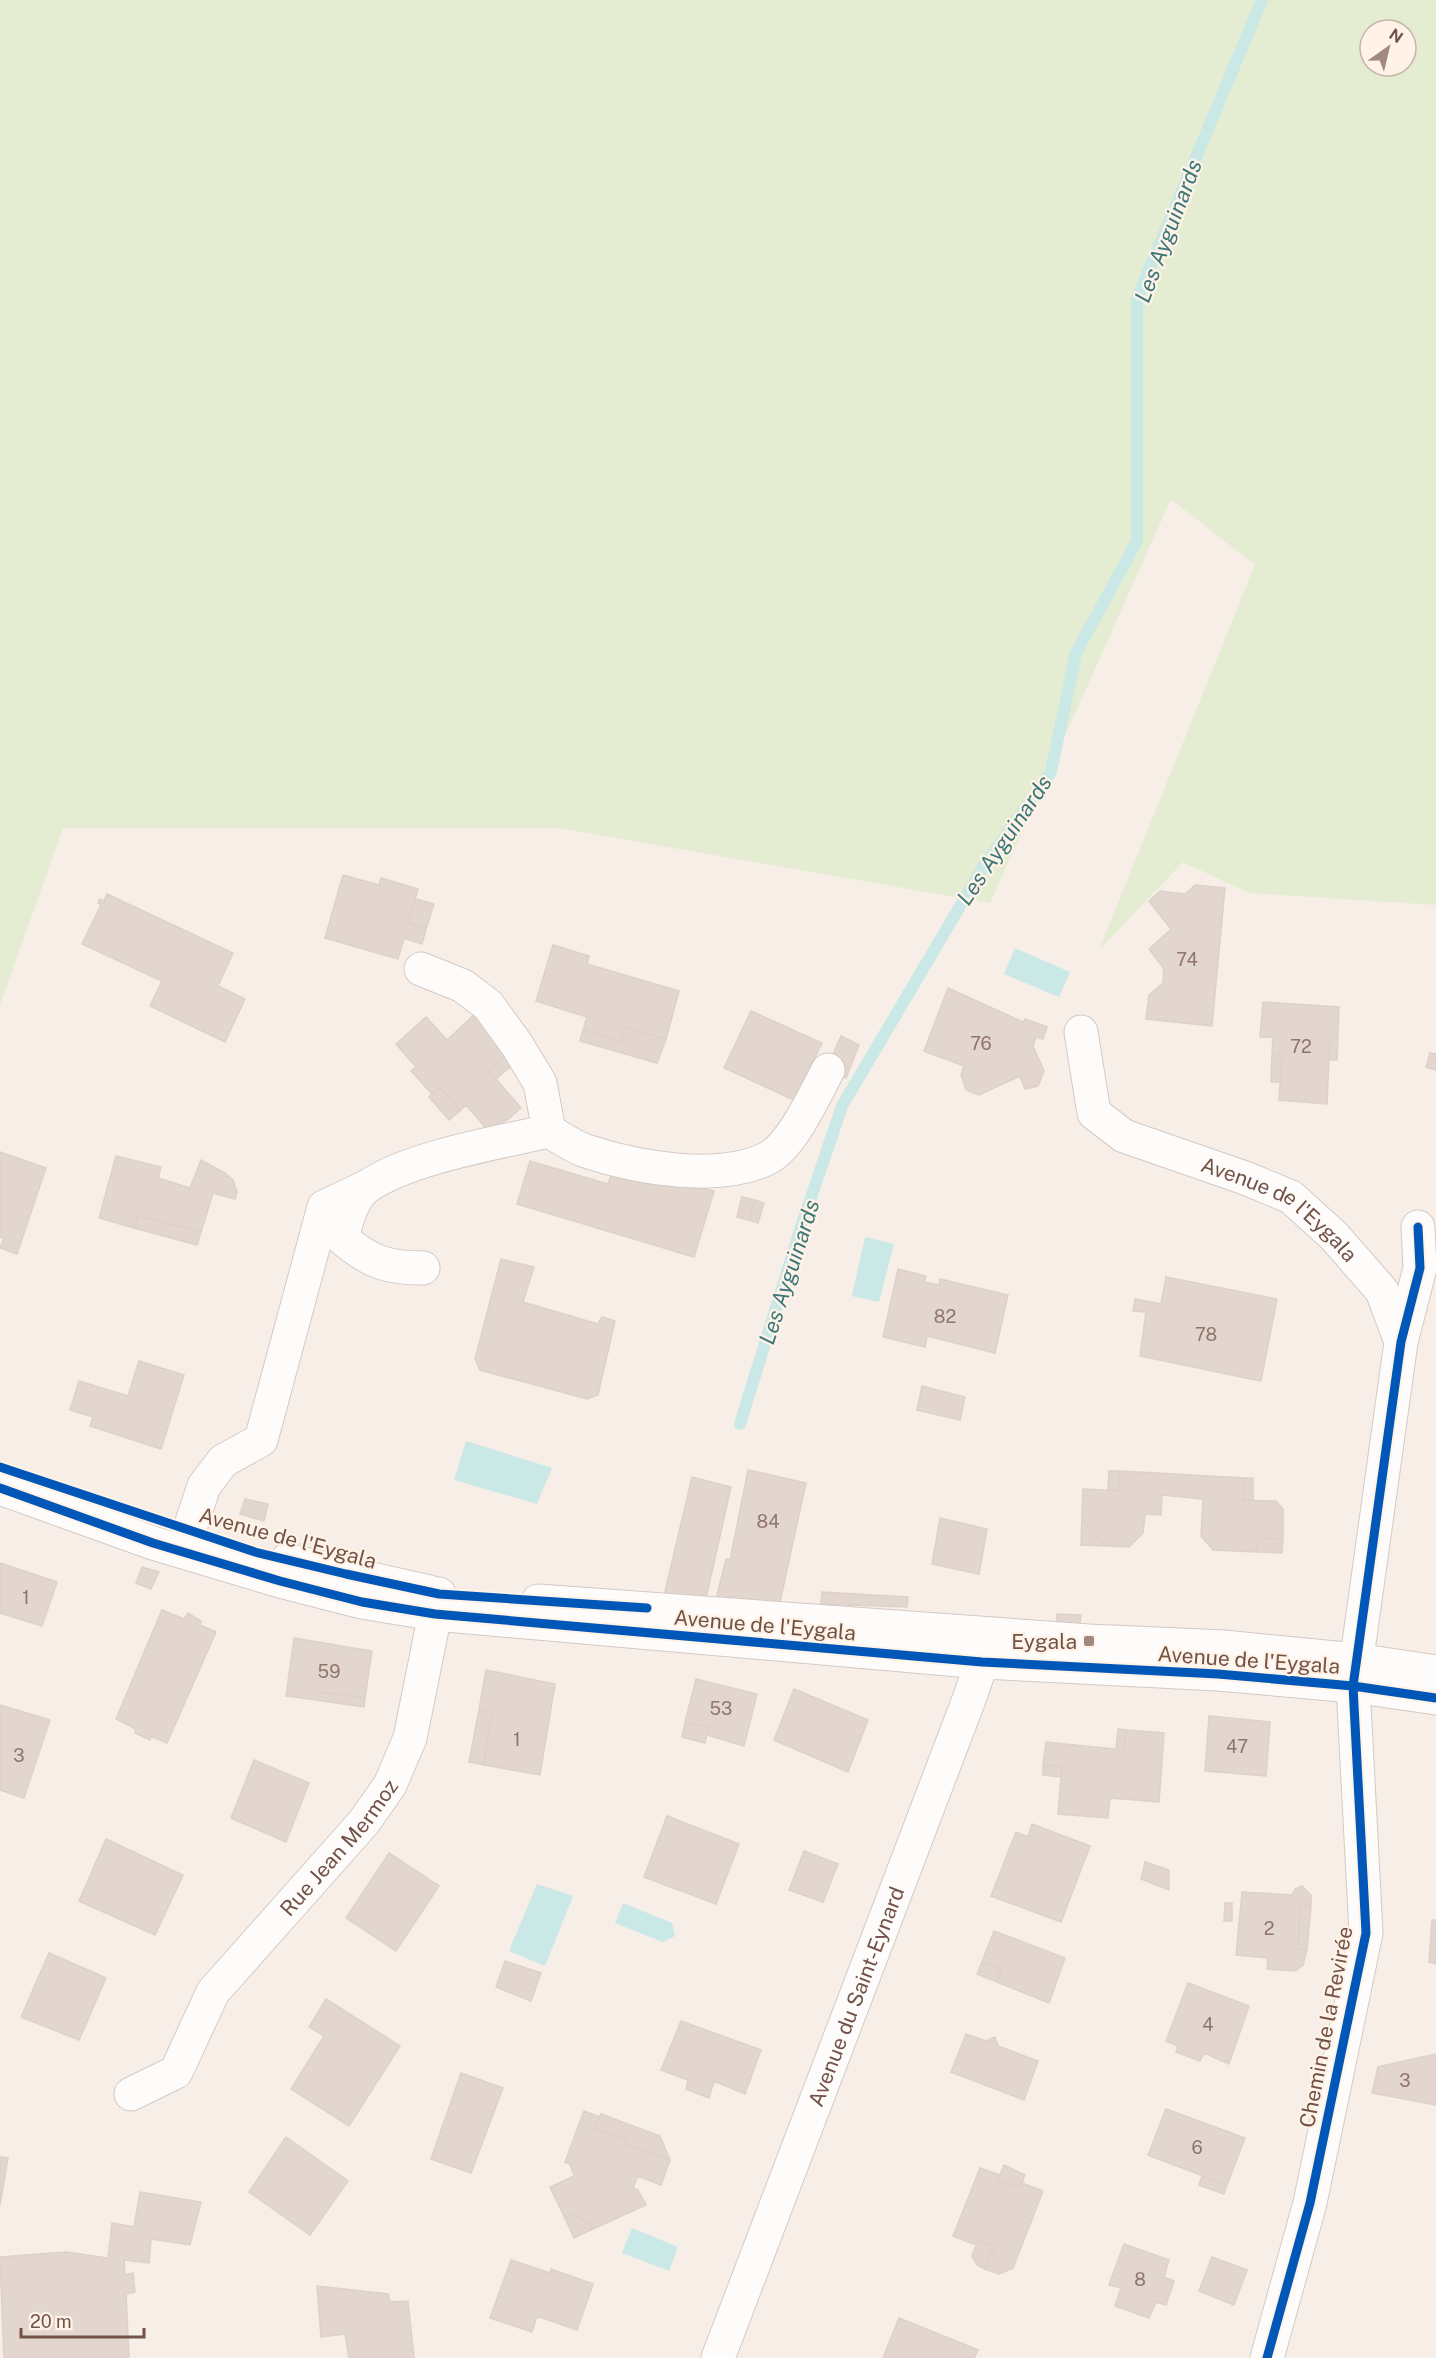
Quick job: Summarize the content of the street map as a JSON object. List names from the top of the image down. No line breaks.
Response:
{"streets":{"street":["Avenue de l'Eygala","Rue Jean Mermoz","Avenue du Saint-Eynard","Chemin de la Revirée"]},"crossings":[["Avenue de l'Eygala","Rue Jean Mermoz"],["Avenue de l'Eygala","Avenue du Saint-Eynard"],["Avenue de l'Eygala","Chemin de la Revirée"]],"water":["Les Ayguinards"],"places":{"transit":["Eygala"]},"house_numbers":["74","76","72","82","78","84","1","59","53","1","47","3","2","4","3","6","8"],"scale_bar":"20 m","north":"top right"}
